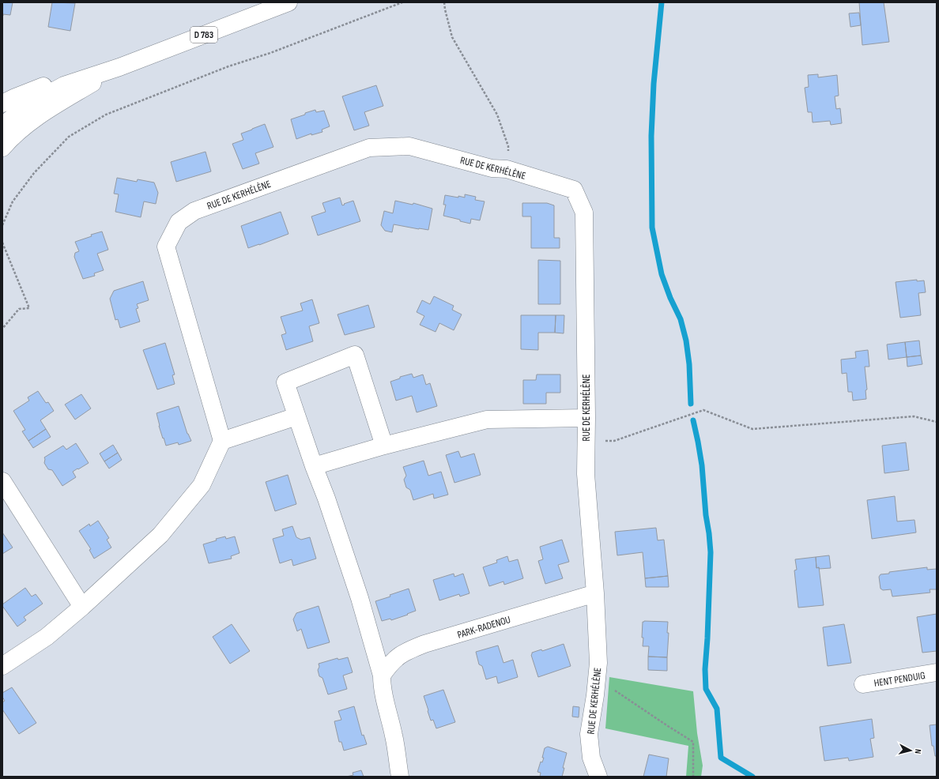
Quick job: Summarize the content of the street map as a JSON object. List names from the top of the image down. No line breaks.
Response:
{"streets":{"street":["D 783","RUE DE KERHÉLÈNE","PARK-RADENOU","HENT PENDUIG"]},"crossings":[["RUE DE KERHÉLÈNE","PARK-RADENOU"]],"north":"right"}
